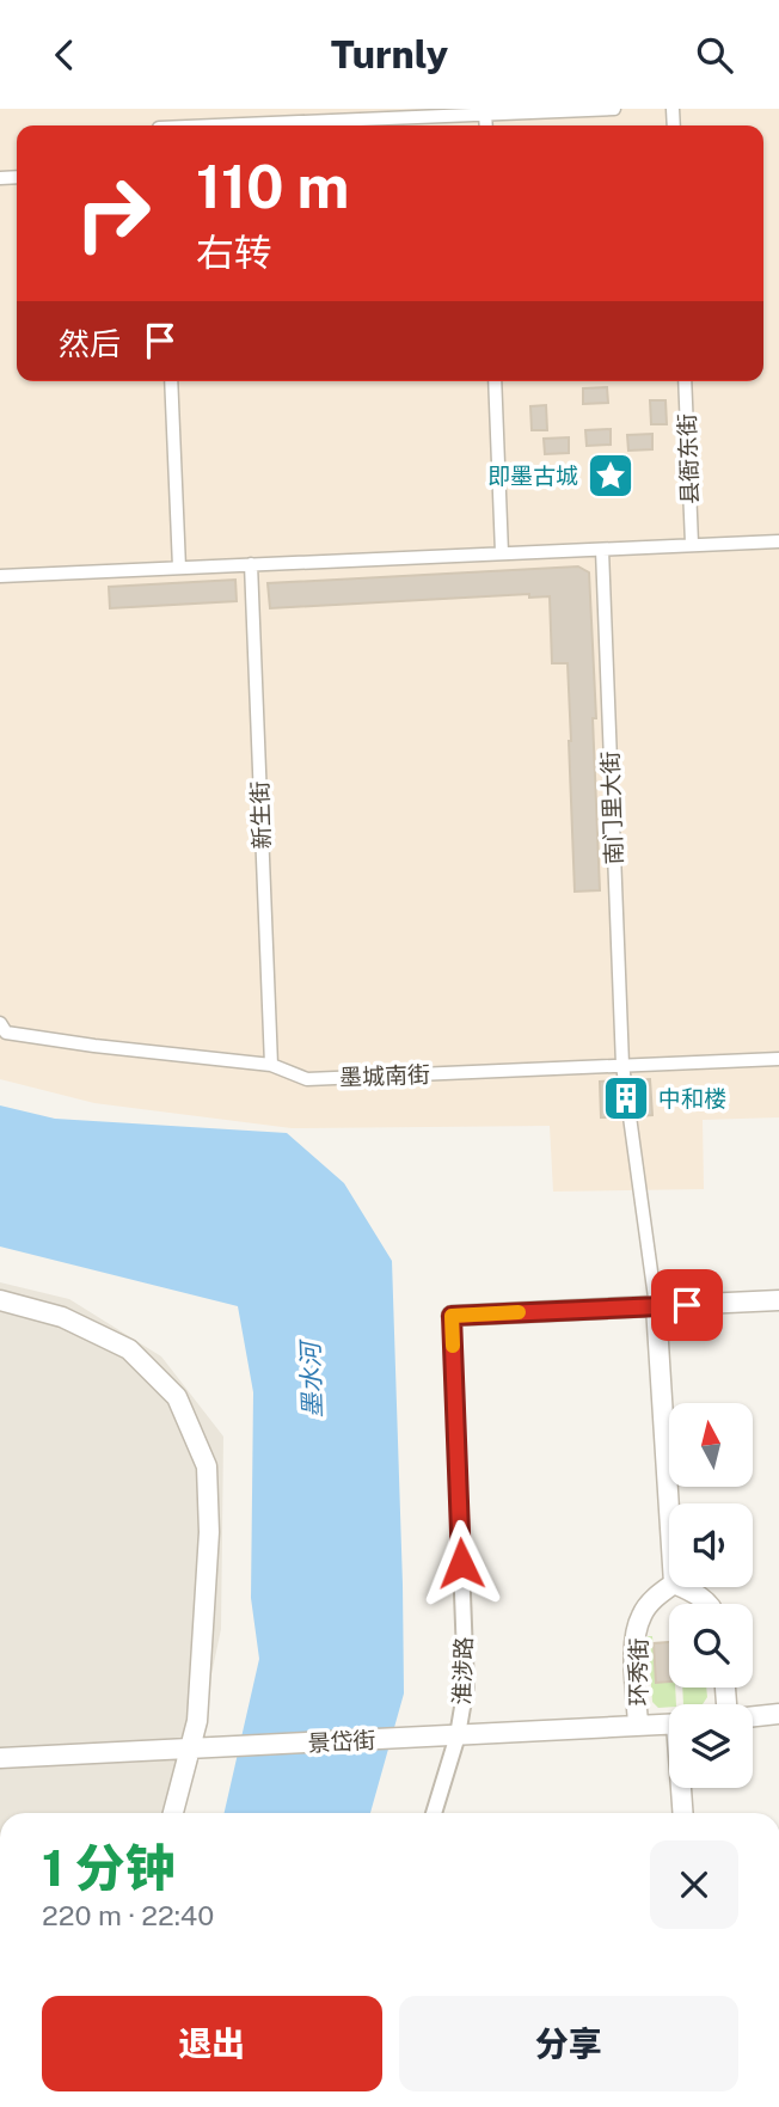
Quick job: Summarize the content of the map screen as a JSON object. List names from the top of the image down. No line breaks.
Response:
{"streets":{"street":["县衙东街","南门里大街","新生街","墨城南街","淮涉路","环秀街","景岱街"]},"crossings":[["南门里大街","墨城南街"],["新生街","墨城南街"],["淮涉路","景岱街"],["环秀街","景岱街"]],"water":["墨水河"],"places":{"place":["即墨古城"],"building":["中和楼"]},"north":"top","page":{"header":"Turnly","turn":["110 m","右转"],"then":"然后","heading":["1 分钟","220 m · 22:40"],"buttons":["退出","分享"]}}
